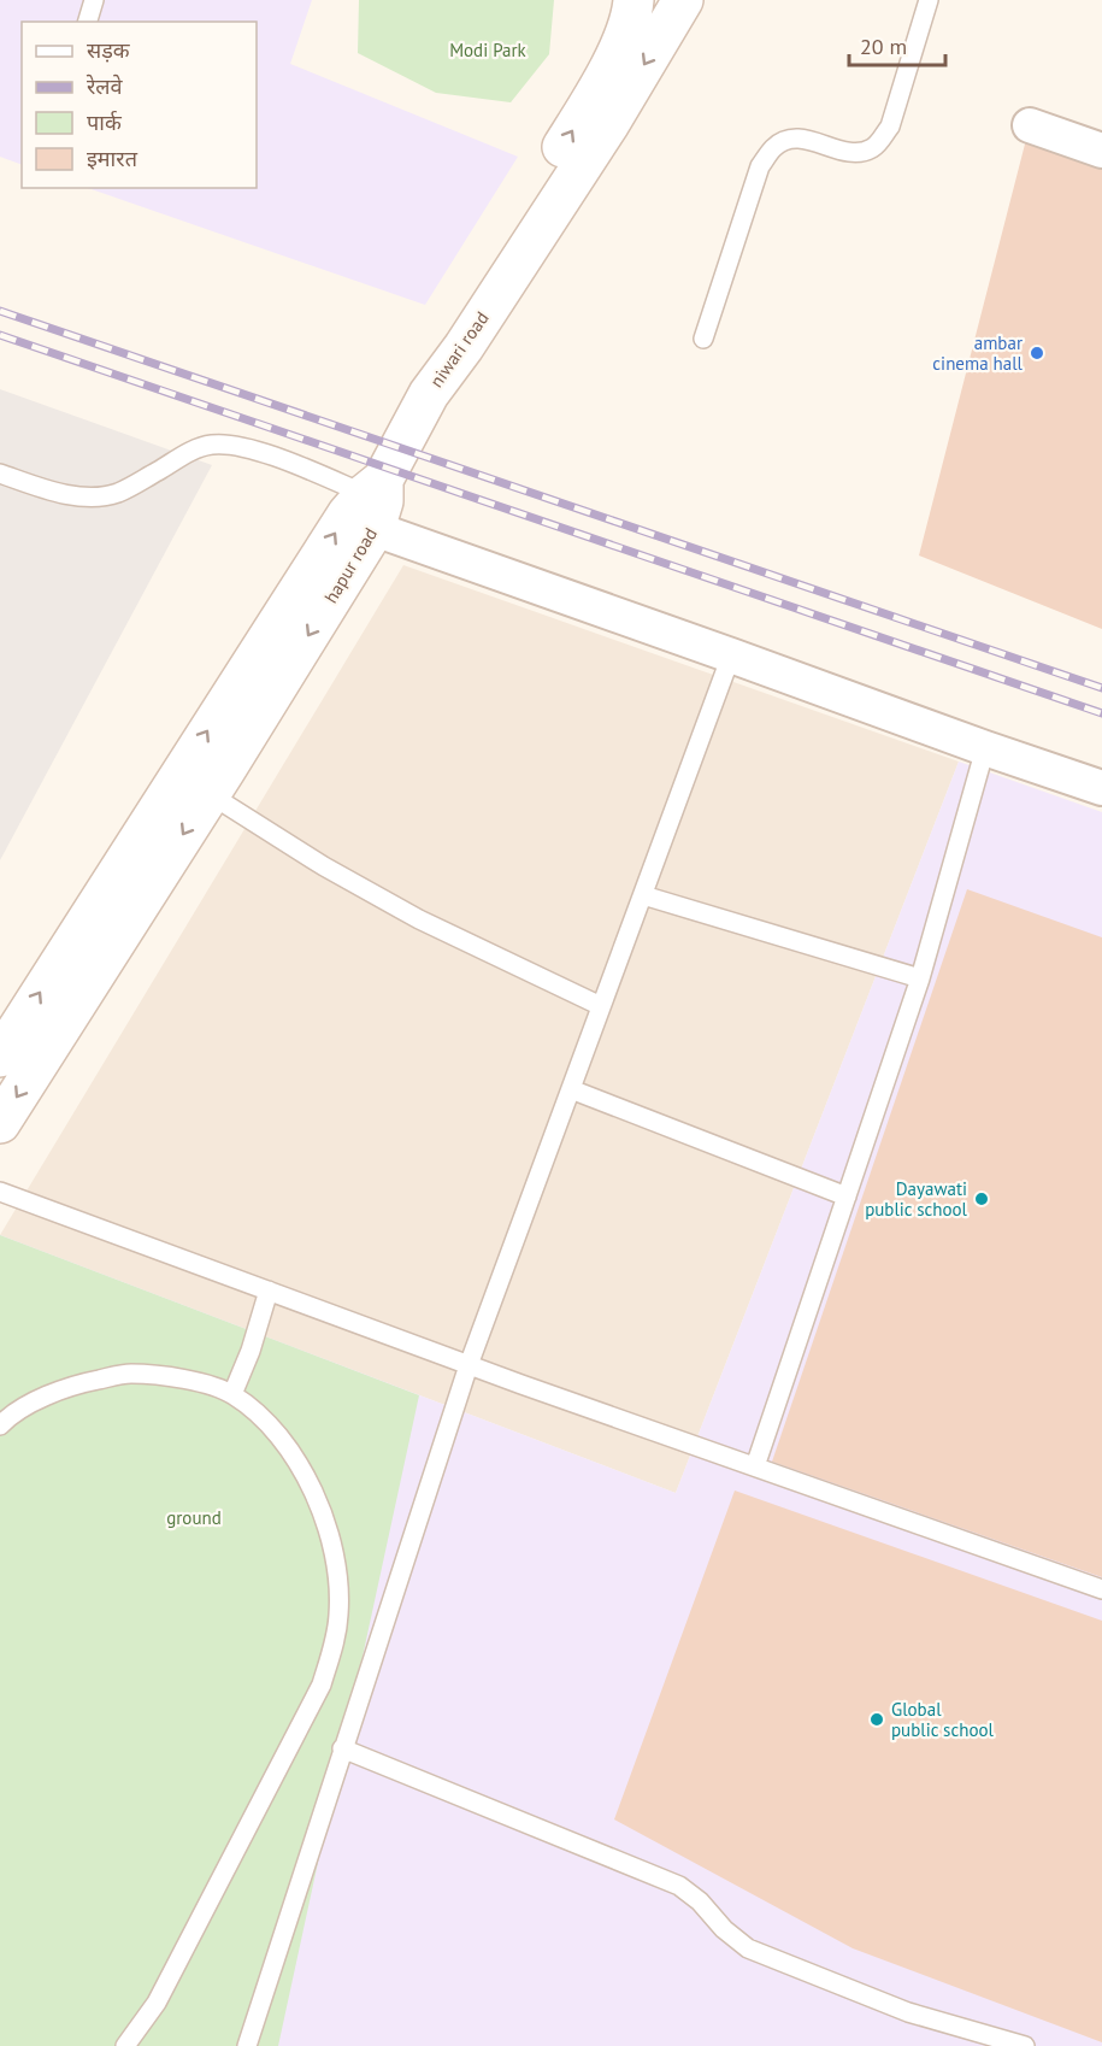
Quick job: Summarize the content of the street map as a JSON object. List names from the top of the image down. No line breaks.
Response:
{"streets":{"main road":["niwari road","hapur road"]},"parks":["Modi Park","ground"],"places":["ambar cinema hall","Dayawati public school","Global public school"],"legend":["सड़क","रेलवे","पार्क","इमारत"],"scale_bar":"20 m"}
